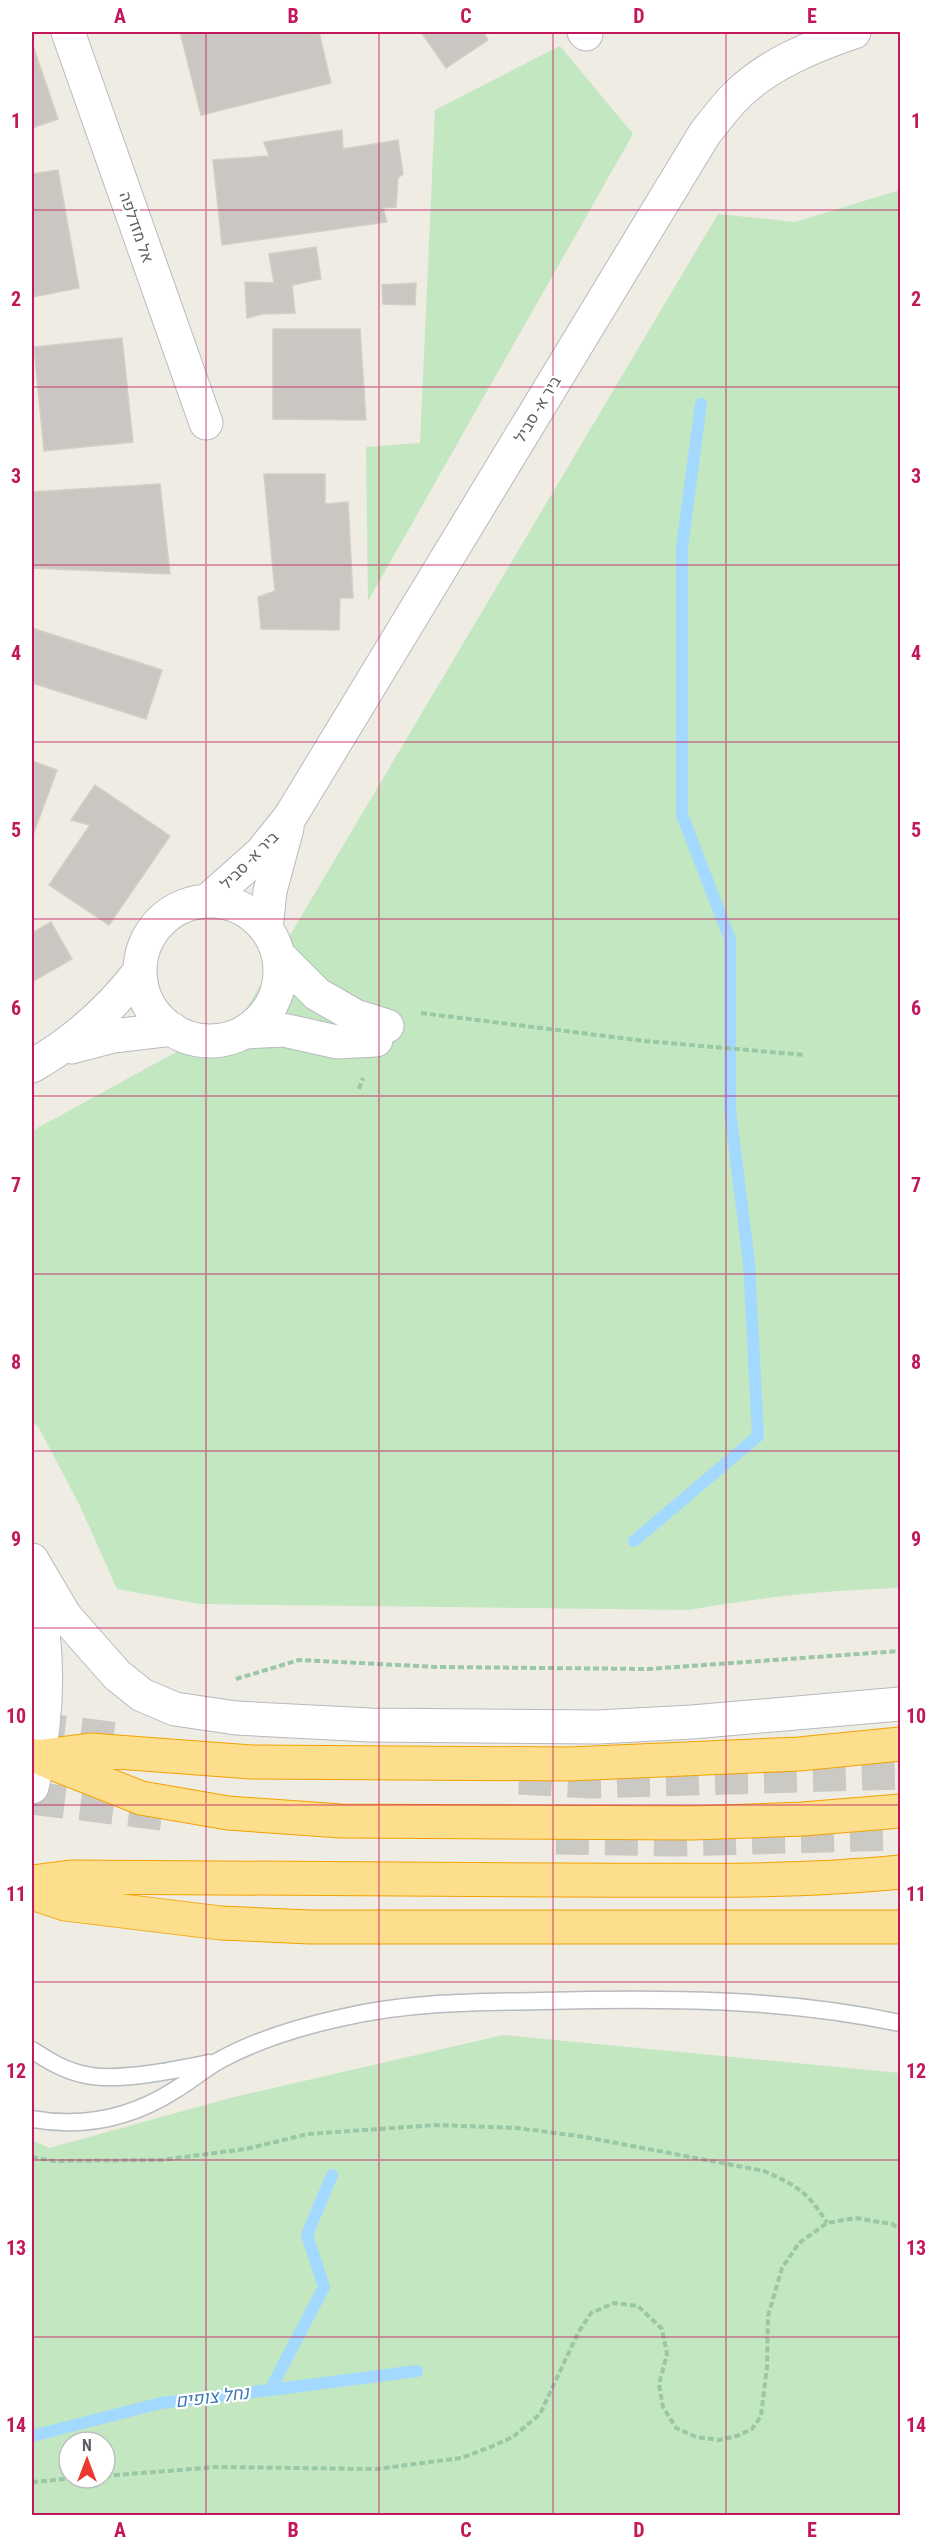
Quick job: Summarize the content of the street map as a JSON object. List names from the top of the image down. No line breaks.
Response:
{"streets":{"street":["אל מזדלפה","ביר א- סביל"]},"water":["נחל צופים"],"north":"top","grid":{"columns":["A","B","C","D","E"],"rows":["1","2","3","4","5","6","7","8","9","10","11","12","13","14"]}}
